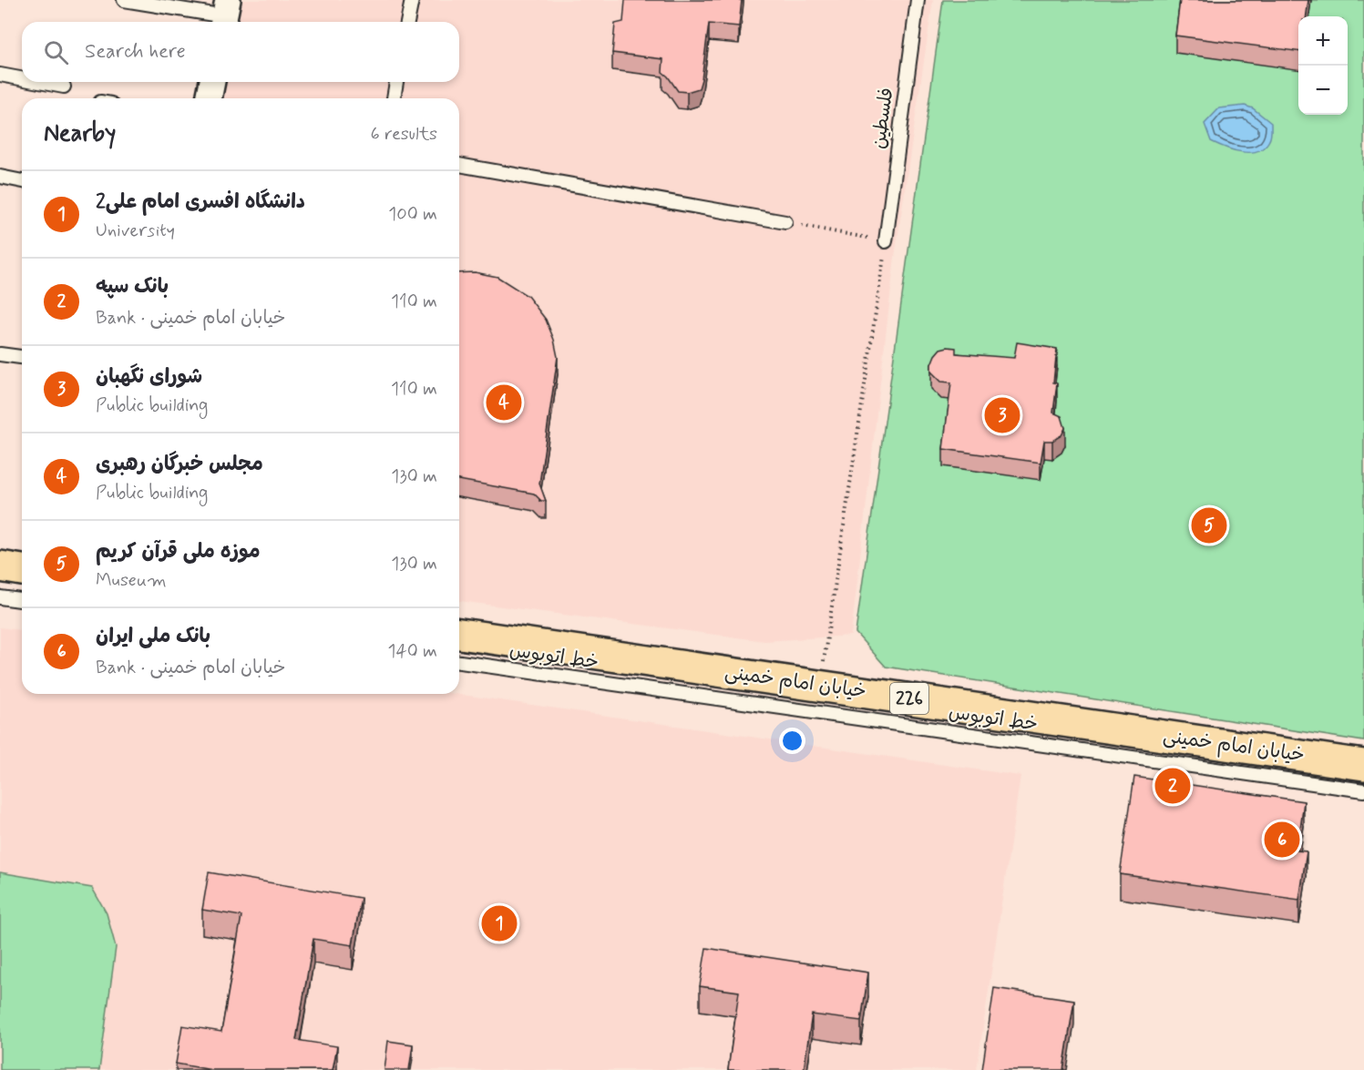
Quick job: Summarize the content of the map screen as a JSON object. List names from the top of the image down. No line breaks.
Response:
{"streets":{"main road":["خیابان امام خمینی","226"],"lane":["فلسطین","خط اتوبوس"]},"page":{"map_buttons":["+","−"],"search":"Search here","heading":["Nearby","6 results"],"list":[{"mark":"1","name":"دانشگاه افسری امام علی2","note":"University","value":"100 m"},{"mark":"2","name":"بانک سپه","note":"Bank · خیابان امام خمینی","value":"110 m"},{"mark":"3","name":"شورای نگهبان","note":"Public building","value":"110 m"},{"mark":"4","name":"مجلس خبرگان رهبری","note":"Public building","value":"130 m"},{"mark":"5","name":"موزه ملی قرآن کریم","note":"Museum","value":"130 m"},{"mark":"6","name":"بانک ملی ایران","note":"Bank · خیابان امام خمینی","value":"140 m"}],"pins":["4","3","5","2","6","1"]}}
